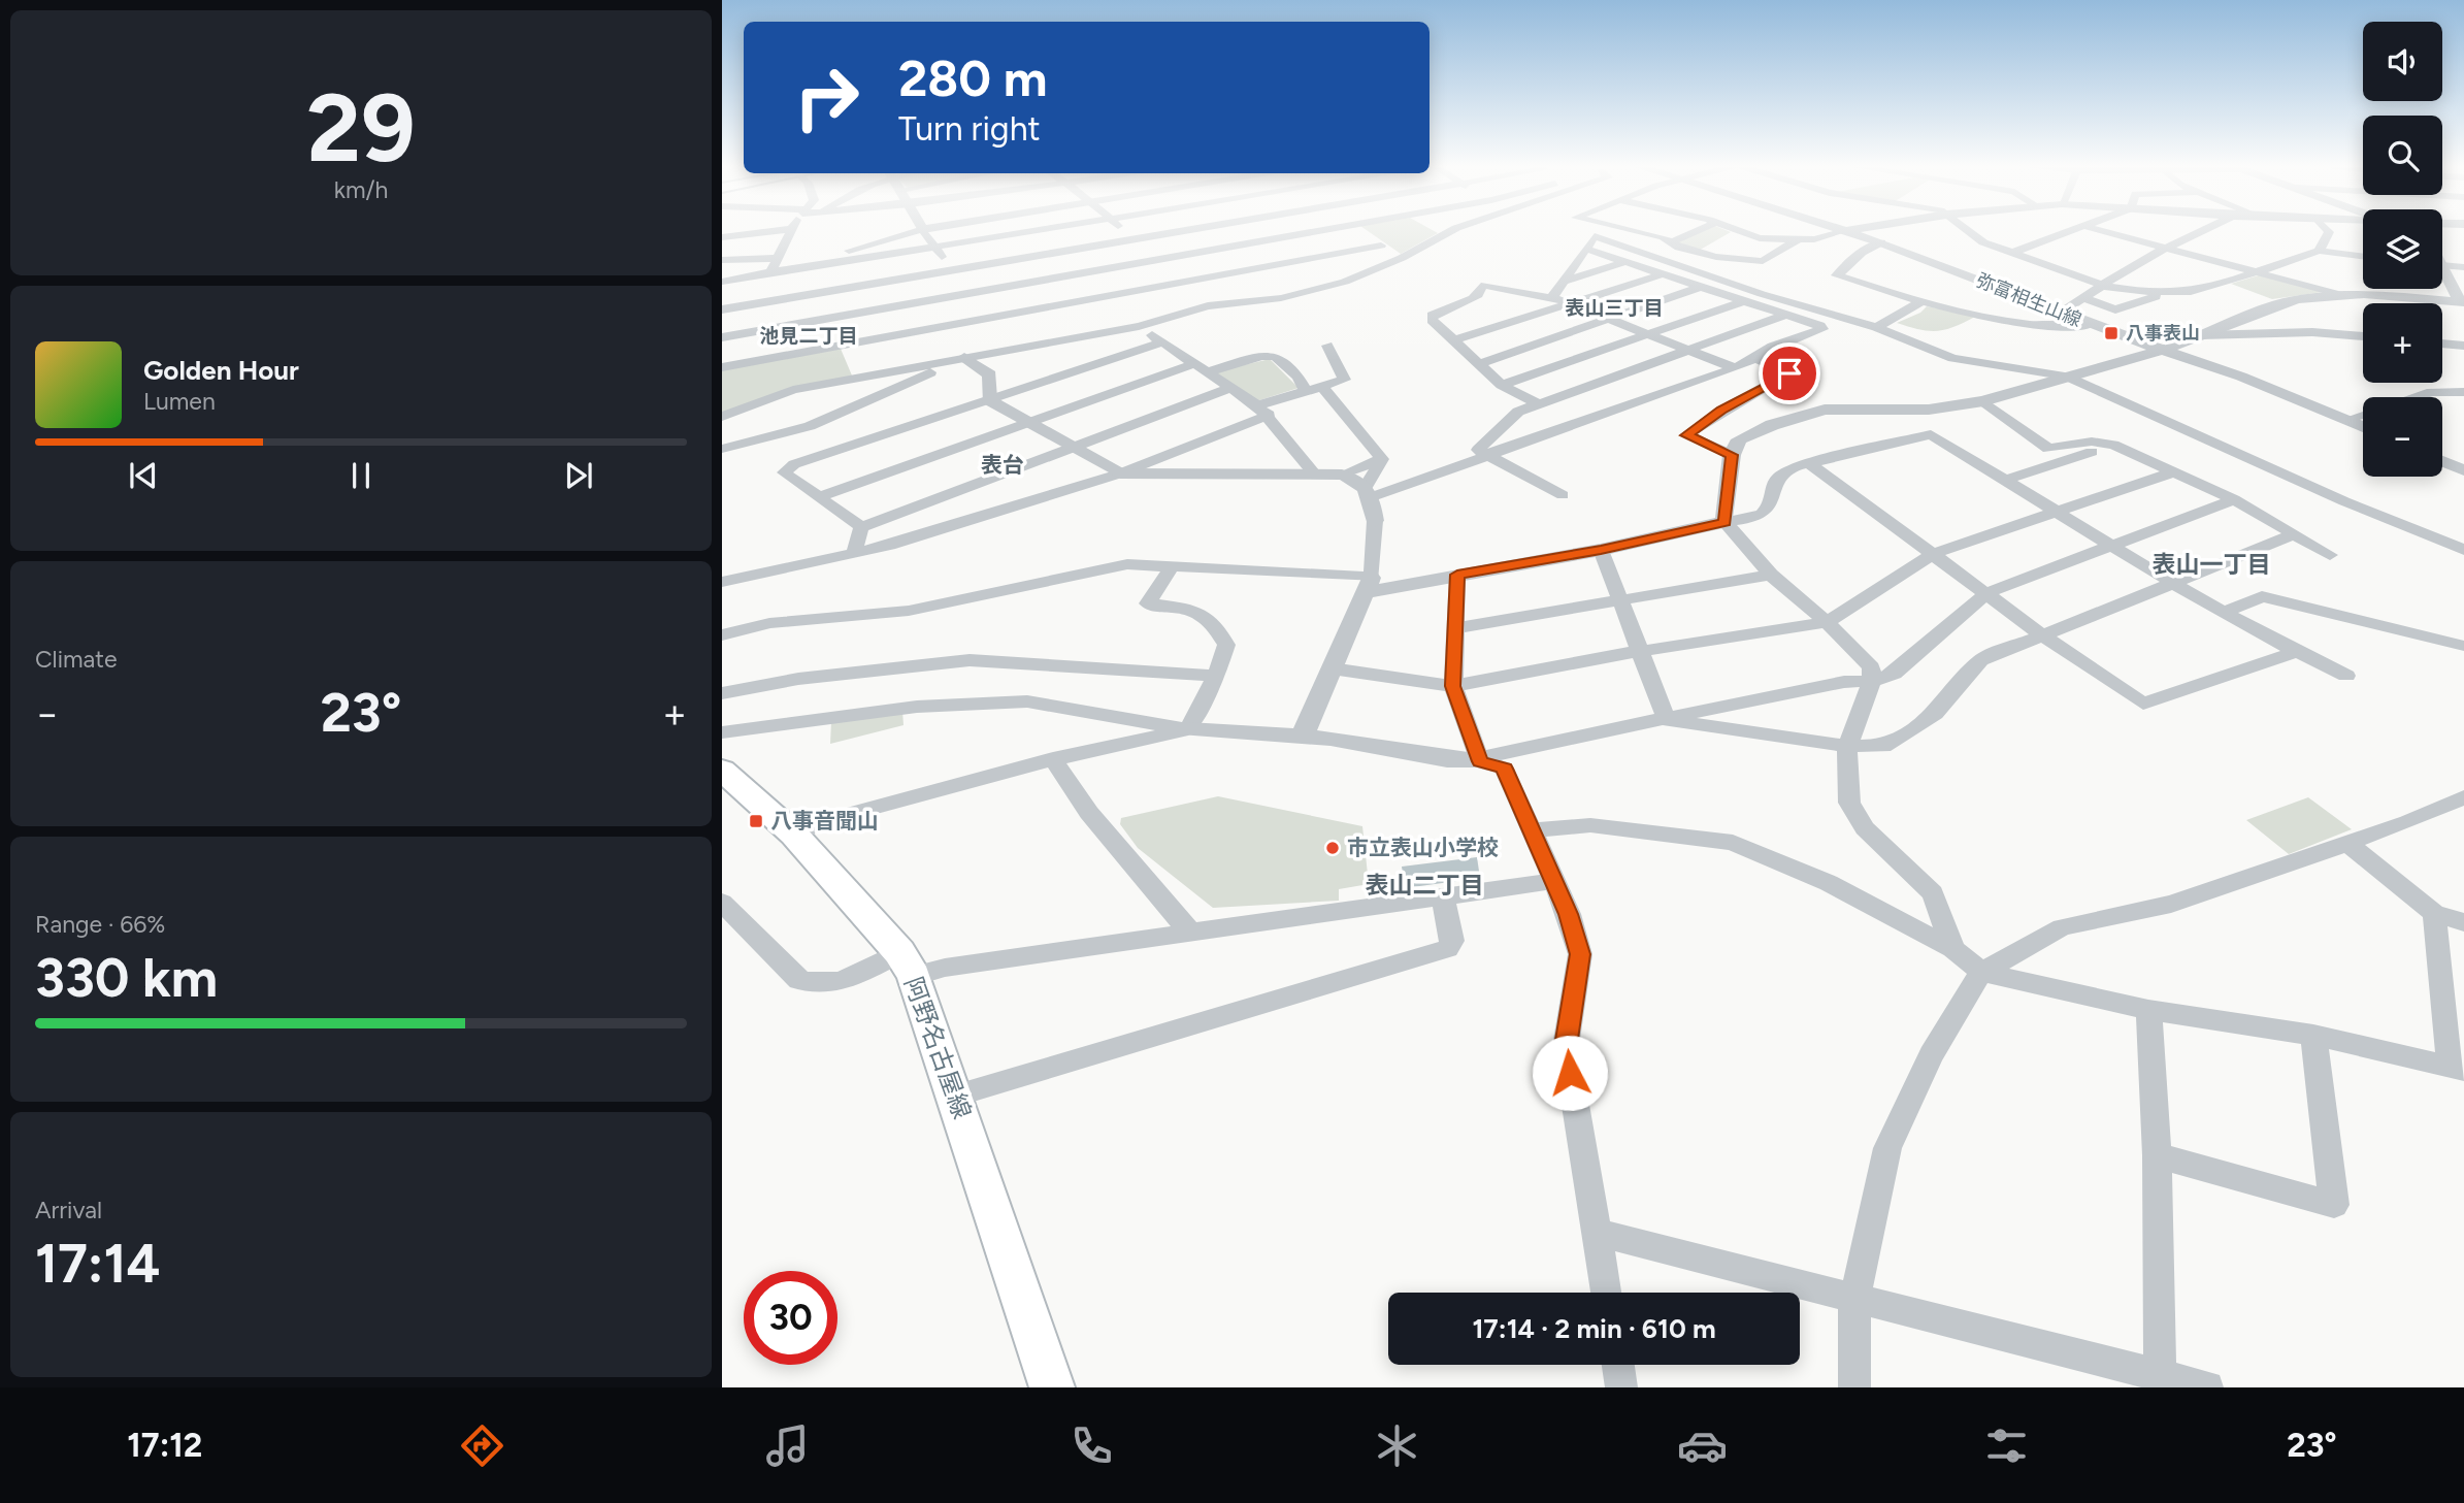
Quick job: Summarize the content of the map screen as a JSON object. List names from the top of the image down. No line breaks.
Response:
{"streets":{"main road":["阿野名古屋線"],"street":["弥富相生山線"]},"districts":["表山三丁目","池見二丁目","表台","表山一丁目","表山二丁目"],"places":{"transit":["八事表山","八事音聞山"],"other":["市立表山小学校"]},"page":{"tile":[["29","km/h"],"Climate",["Range · 66%","330 km"],["Arrival","17:14"]],"map_buttons":["+","−"],"turn":["280 m","Turn right"],"song":["Golden Hour","Lumen"],"heat":["−","23°","+"],"limit":"30","trip":"17:14 · 2 min · 610 m","tabs":["17:12","23°"]}}
